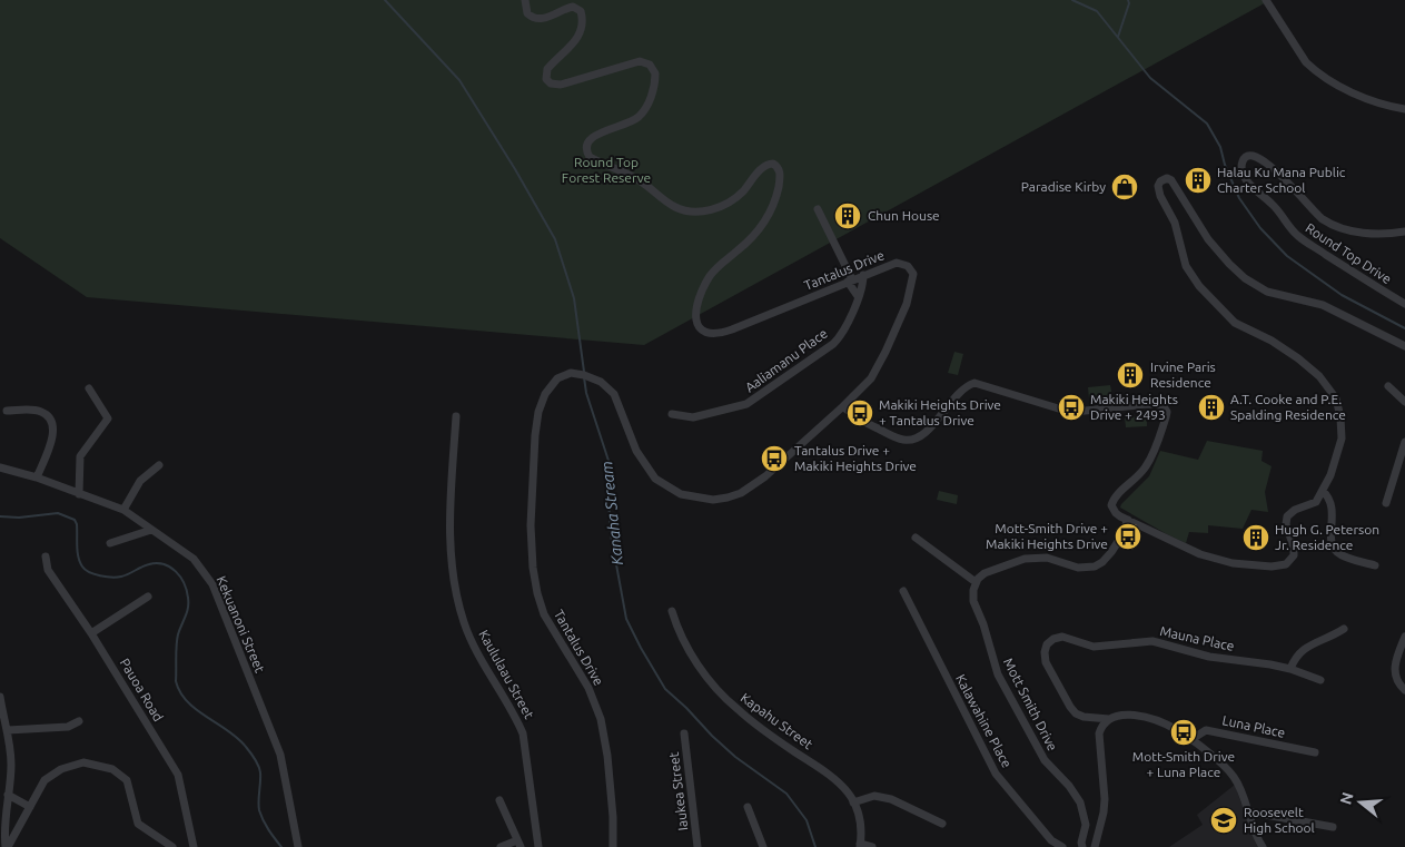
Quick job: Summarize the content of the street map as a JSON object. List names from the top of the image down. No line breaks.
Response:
{"streets":{"street":["Round Top Drive","Tantalus Drive","Aaliamanu Place","Kekuanoni Street","Mauna Place","Kaululaau Street","Pauoa Road","Mott Smith Drive","Kapahu Street","Kalawahine Place","Luna Place","Iaukea Street"]},"crossings":[["Tantalus Drive","Aaliamanu Place"]],"water":["Kanaha Stream"],"parks":["Round Top Forest Reserve"],"places":{"building":["Halau Ku Mana Public Charter School","Chun House","Irvine Paris Residence","A.T. Cooke and P.E. Spalding Residence","Hugh G. Peterson Jr. Residence"],"shop":["Paradise Kirby"],"bus stop":["Makiki Heights Drive + 2493","Makiki Heights Drive + Tantalus Drive","Tantalus Drive + Makiki Heights Drive","Mott-Smith Drive + Makiki Heights Drive","Mott-Smith Drive + Luna Place"],"school or university":["Roosevelt High School"]},"north":"left"}
